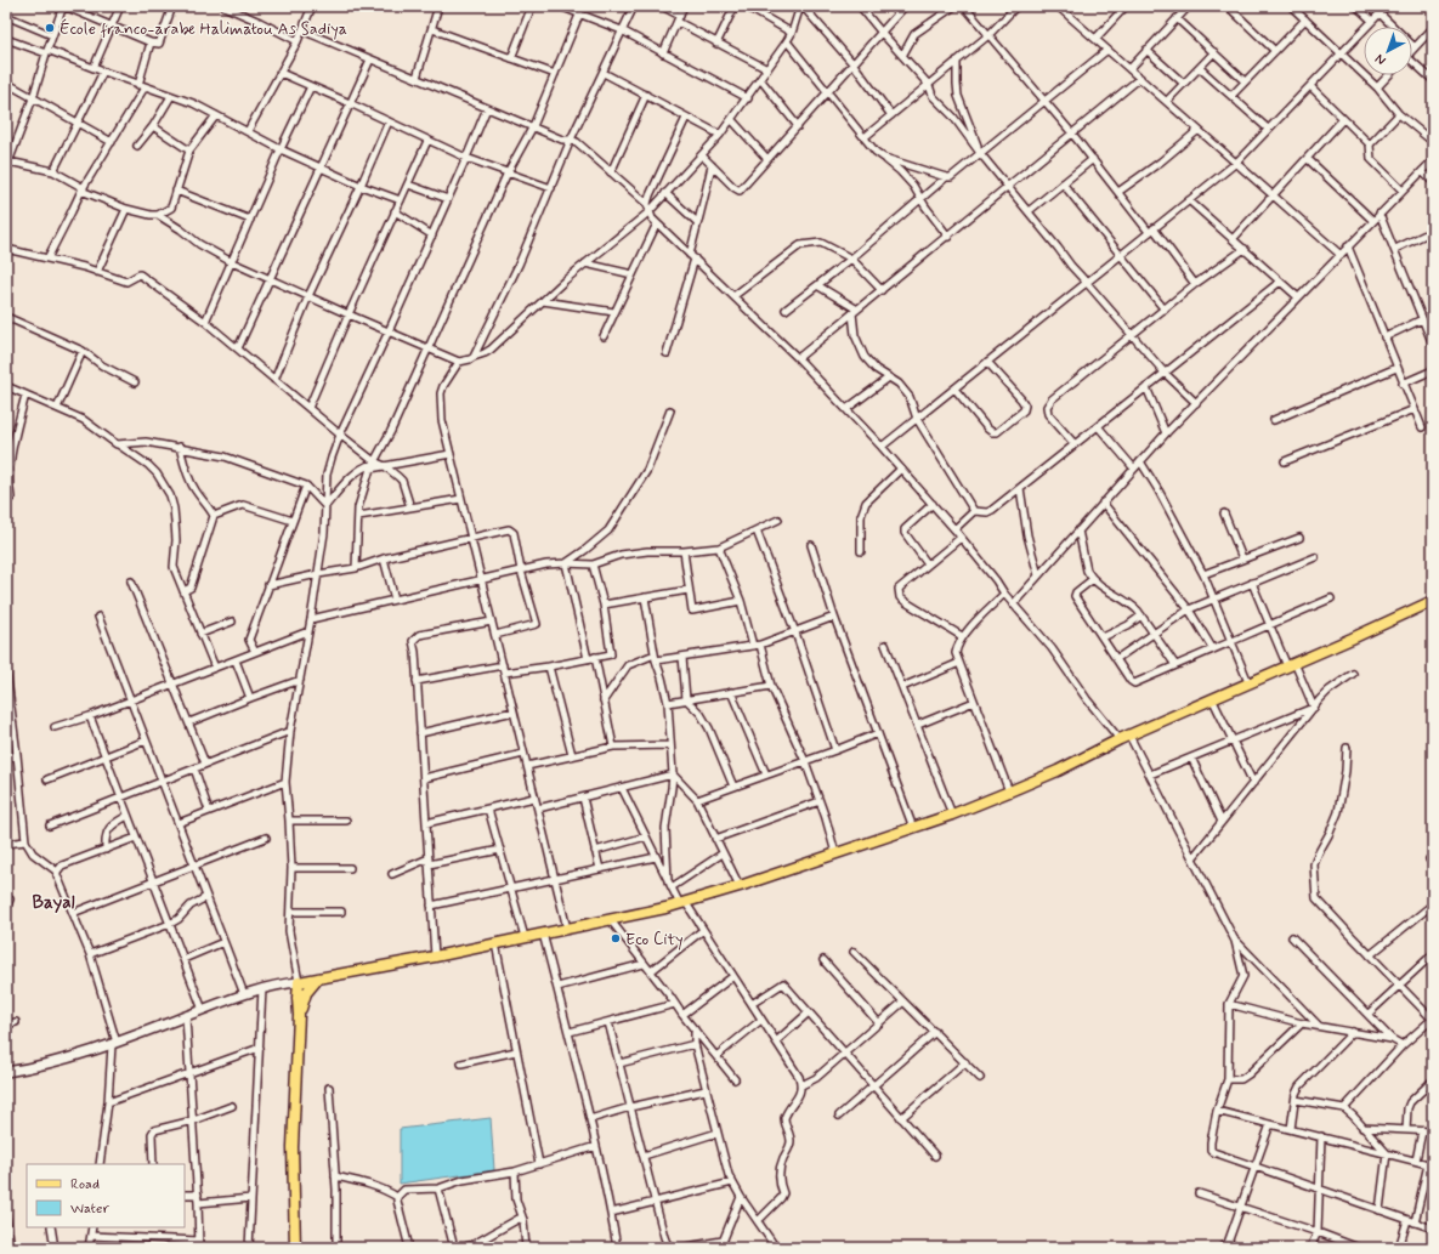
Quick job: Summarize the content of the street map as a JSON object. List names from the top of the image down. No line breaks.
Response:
{"districts":["Bayal"],"places":["École franco-arabe Halimatou As Sadiya","Eco City"],"legend":["Road","Water"],"north":"bottom left"}
